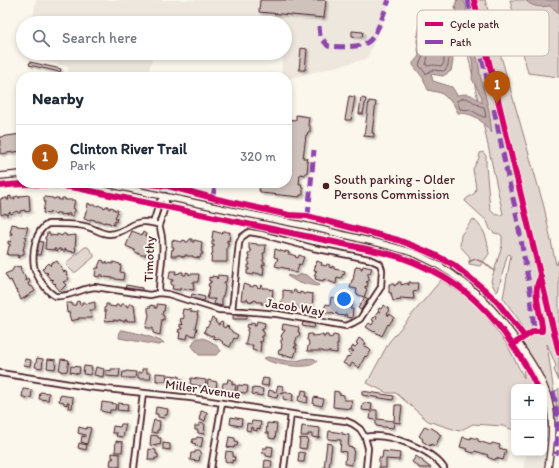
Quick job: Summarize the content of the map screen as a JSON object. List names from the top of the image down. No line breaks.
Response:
{"streets":{"street":["Timothy","Jacob Way","Miller Avenue"]},"crossings":[["Timothy","Jacob Way"]],"places":["South parking - Older Persons Commission"],"legend":["Cycle path","Path"],"page":{"search":"Search here","pins":"1","heading":"Nearby","list":[{"mark":"1","name":"Clinton River Trail","note":"Park","value":"320 m"}],"map_buttons":["+","−"]}}
